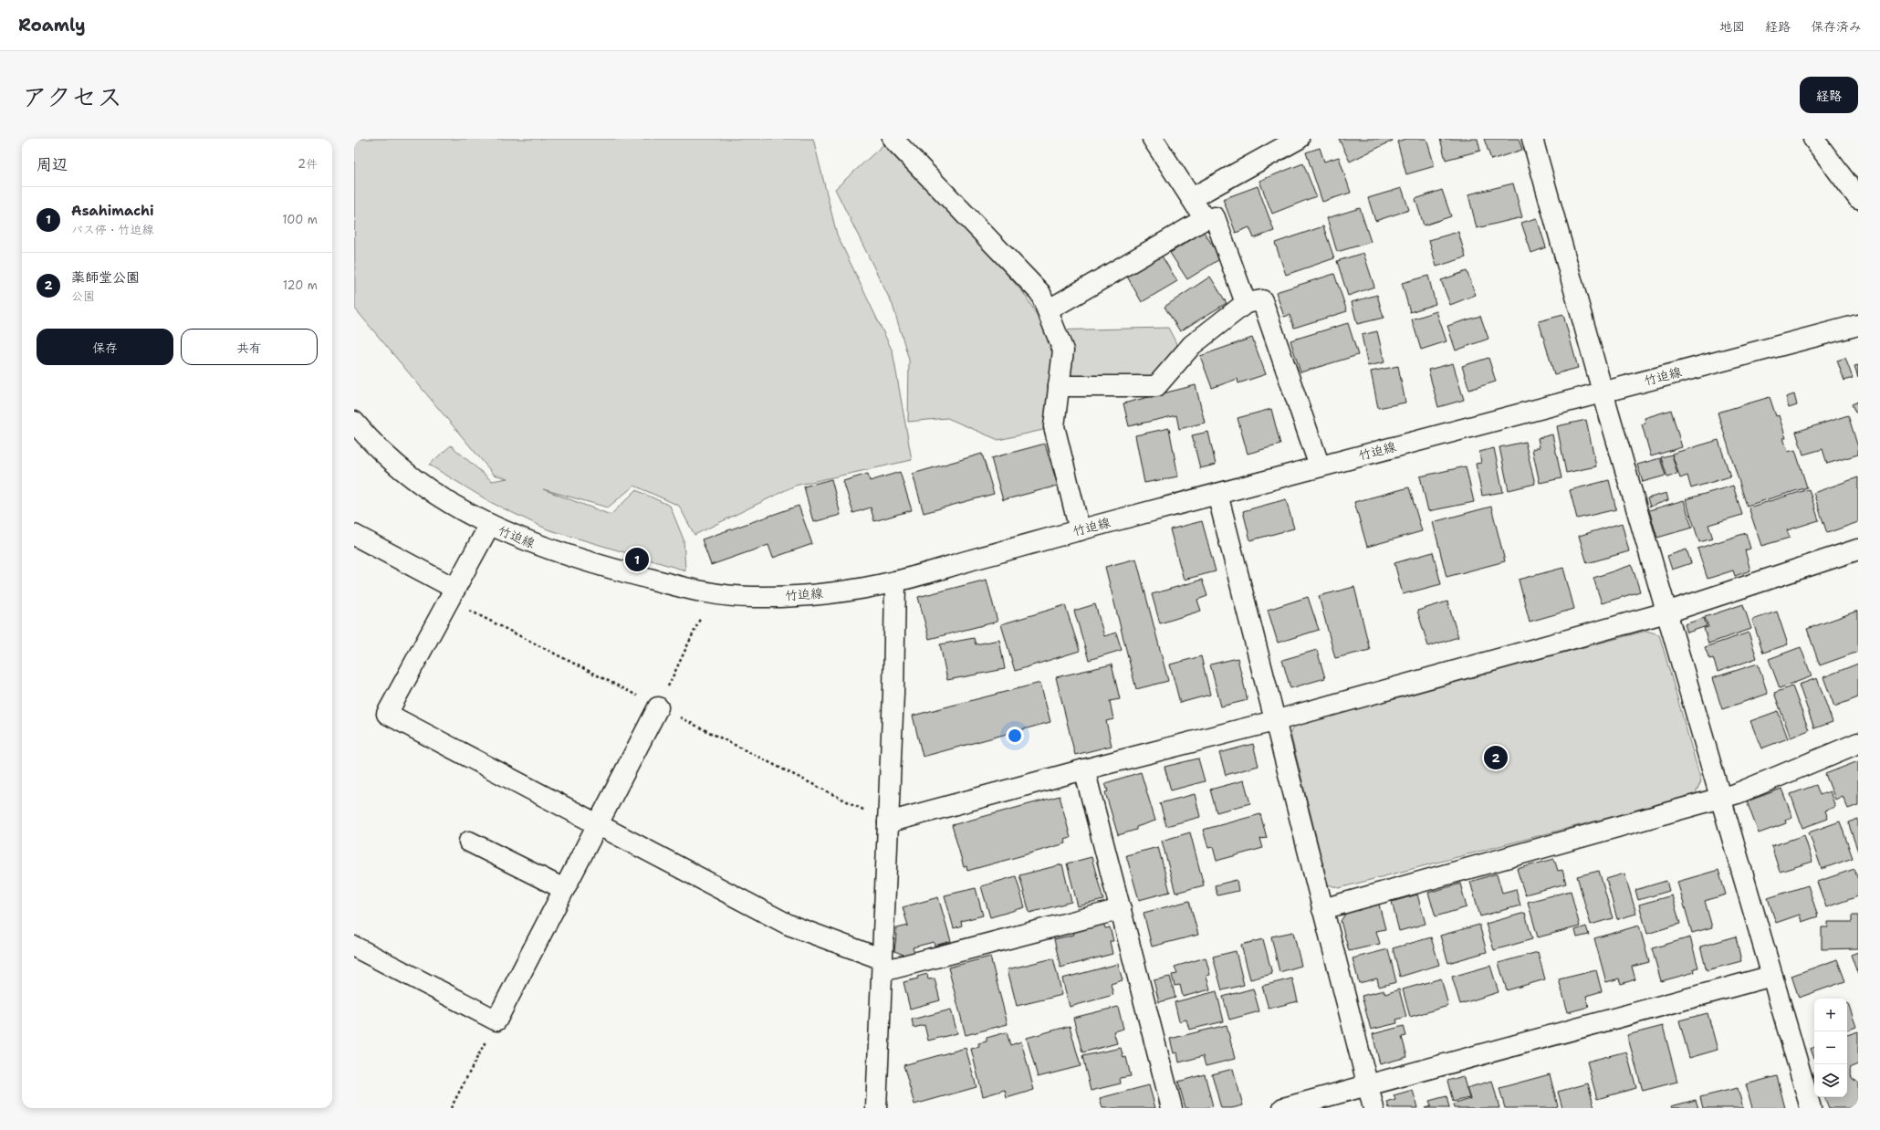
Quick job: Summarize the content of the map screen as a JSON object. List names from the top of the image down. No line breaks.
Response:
{"streets":{"street":["竹迫線"]},"page":{"header":"Roamly","nav":["地図","経路","保存済み"],"title":"アクセス","buttons":["経路",["保存","共有"]],"heading":["周辺","2件"],"list":[{"mark":"1","name":"Asahimachi","note":"バス停 · 竹迫線","value":"100 m"},{"mark":"2","name":"薬師堂公園","note":"公園","value":"120 m"}],"pins":["1","2"],"map_buttons":["+","−"]}}
